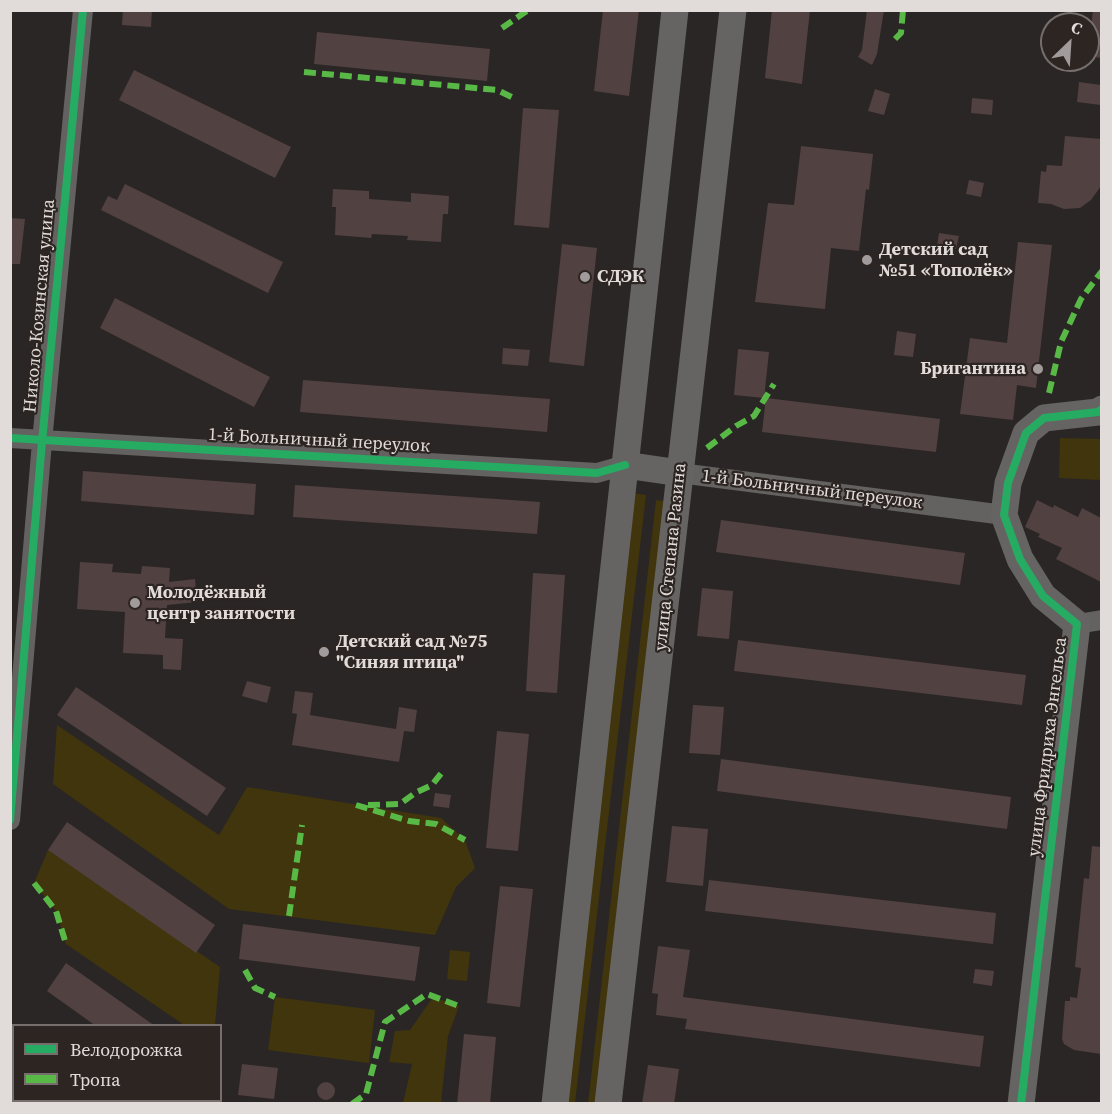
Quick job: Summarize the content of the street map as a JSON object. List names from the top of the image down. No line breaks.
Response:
{"streets":{"main road":["1-й Больничный переулок","улица Степана Разина","улица Фридриха Энгельса"],"street":["Николо-Козинская улица"]},"crossings":[["Николо-Козинская улица","1-й Больничный переулок"],["1-й Больничный переулок","улица Степана Разина"],["1-й Больничный переулок","улица Фридриха Энгельса"]],"places":["Детский сад №51 «Тополёк»","СДЭК","Бригантина","Молодёжный центр занятости","Детский сад №75 \"Синяя птица\""],"legend":["Велодорожка","Тропа"],"north":"top right"}
